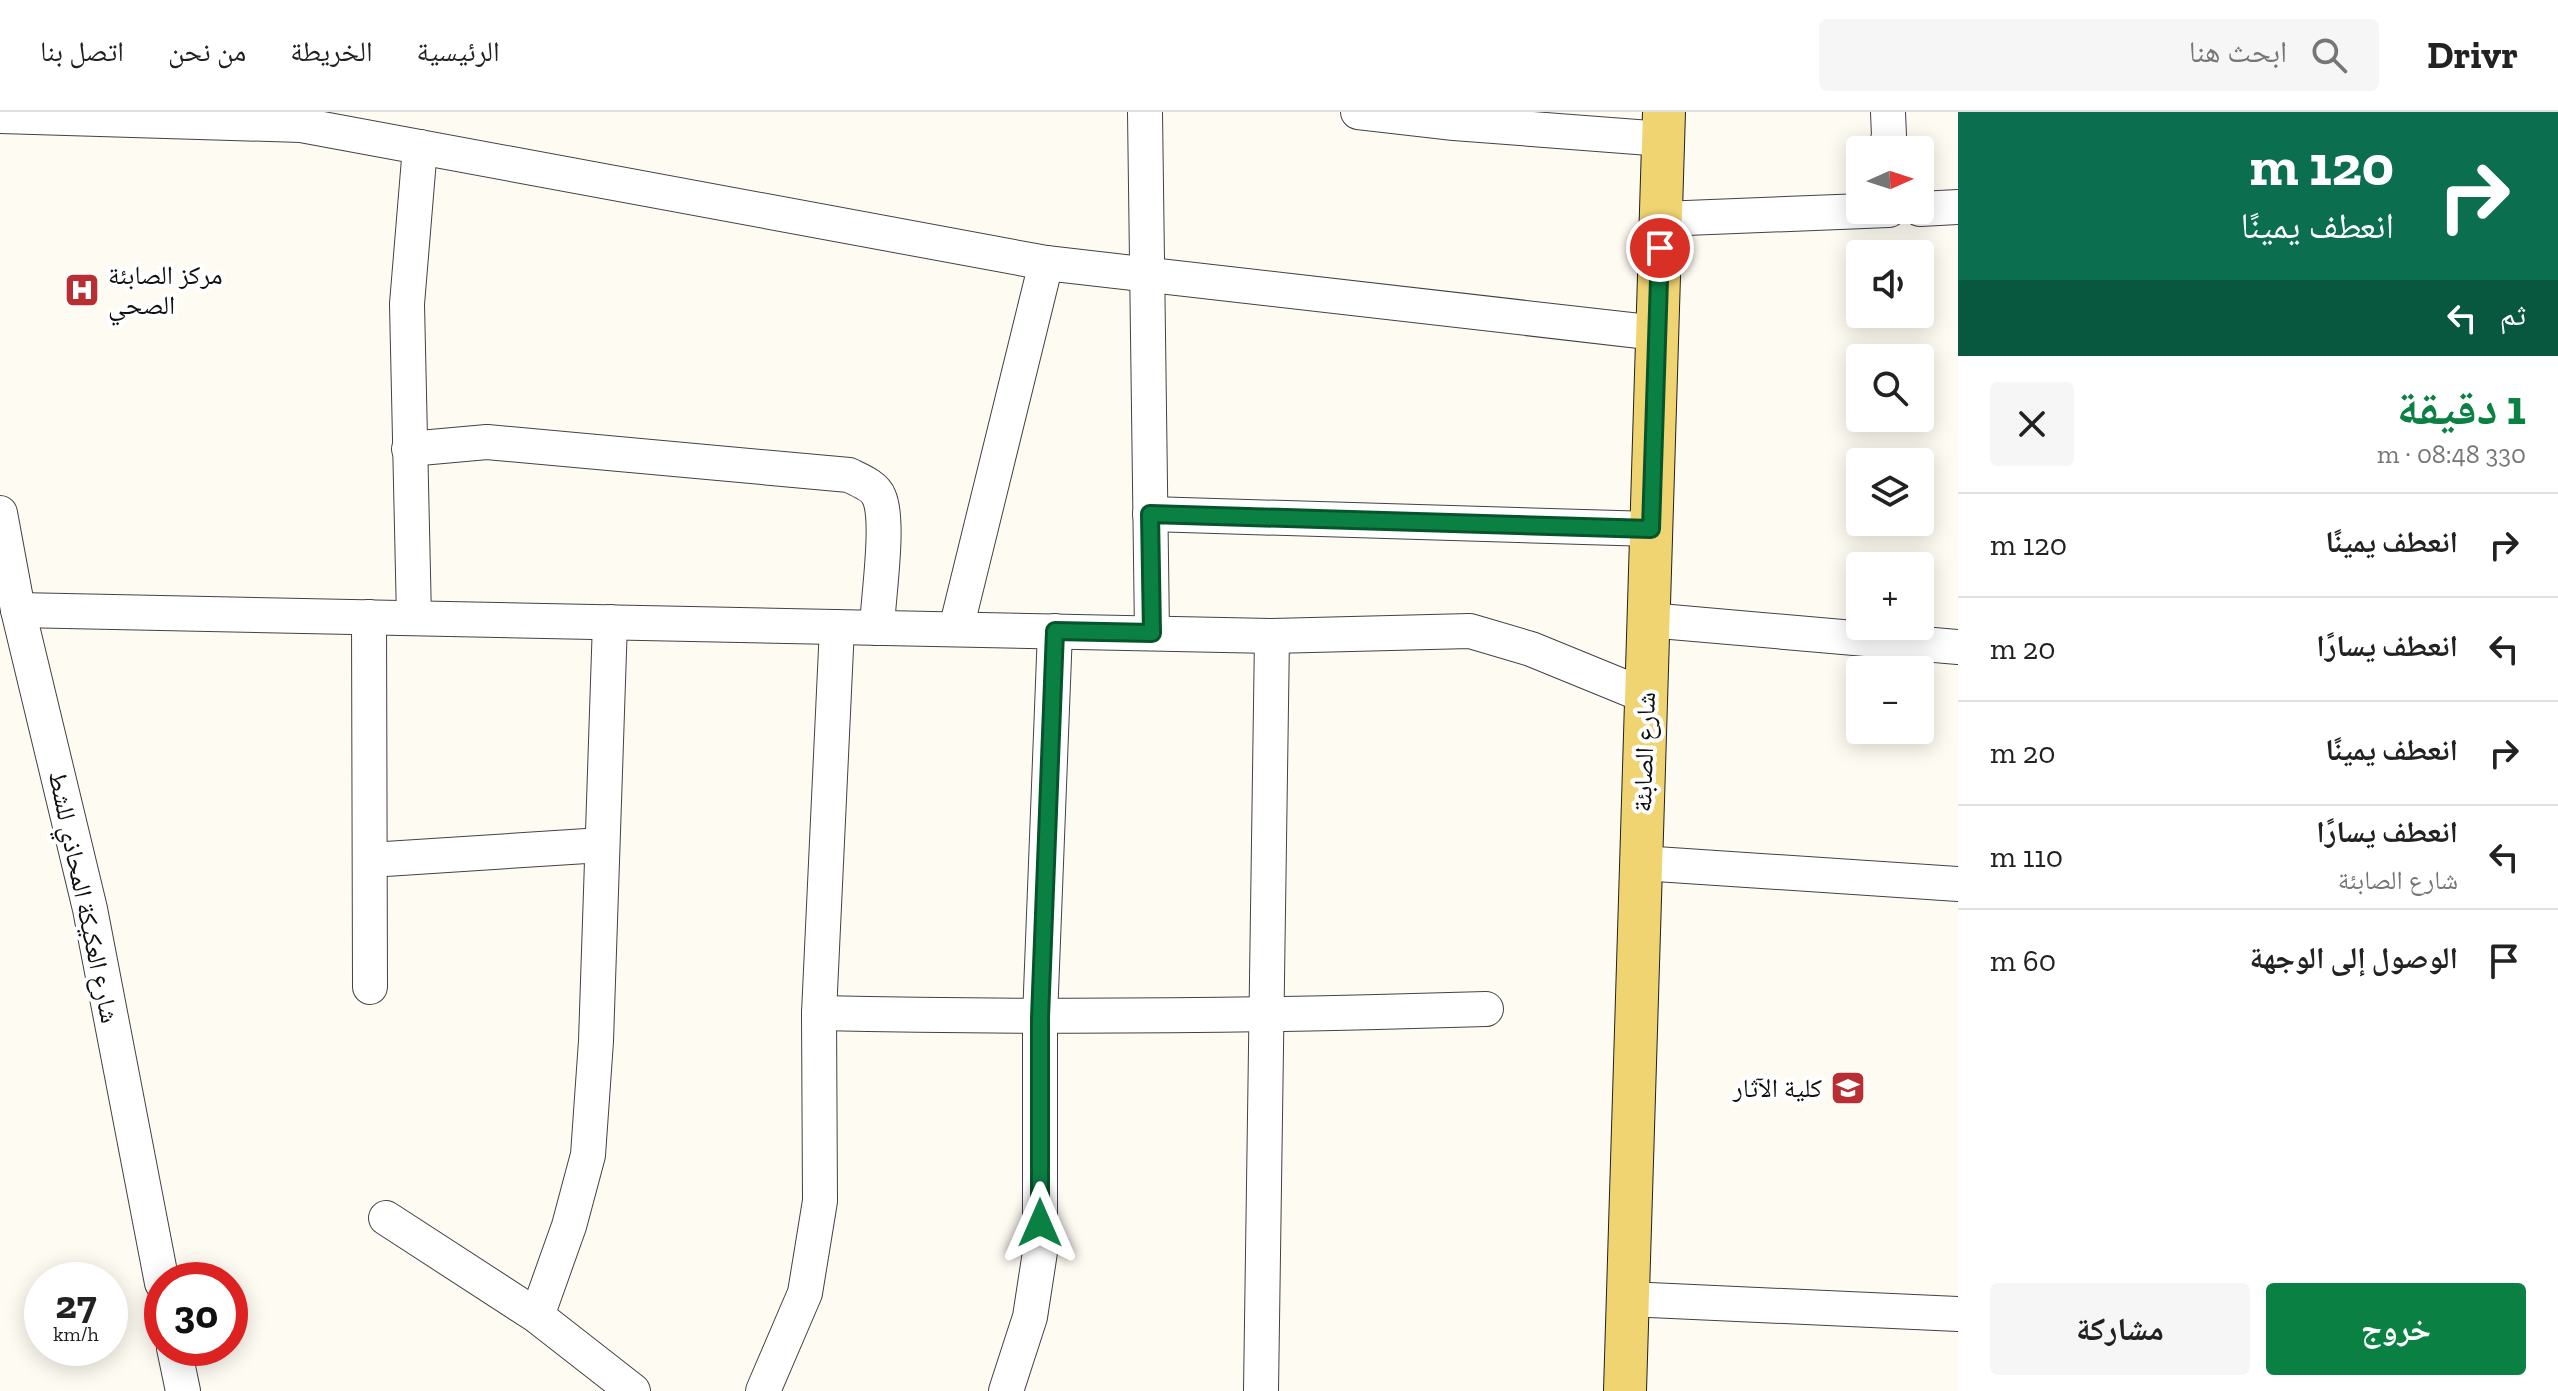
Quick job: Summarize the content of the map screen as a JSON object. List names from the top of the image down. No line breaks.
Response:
{"streets":{"main road":["شارع الصابئة"],"street":["شارع العكيكة المحاذي للشط"]},"places":{"hospital":["مركز الصابئة الصحي"],"school or university":["كلية الآثار"]},"north":"right","page":{"header":"Drivr","search":"ابحث هنا","nav":["الرئيسية","الخريطة","من نحن","اتصل بنا"],"turn":["120 m","انعطف يمينًا"],"map_buttons":["+","−"],"then":"ثم","heading":["1 دقيقة","330 m · 08:48"],"list":[{"name":"انعطف يمينًا","value":"120 m"},{"name":"انعطف يسارًا","value":"20 m"},{"name":"انعطف يمينًا","value":"20 m"},{"name":"انعطف يسارًا","note":"شارع الصابئة","value":"110 m"},{"name":"الوصول إلى الوجهة","value":"60 m"}],"speed":"27 km/h","limit":"30","buttons":["خروج","مشاركة"]}}
